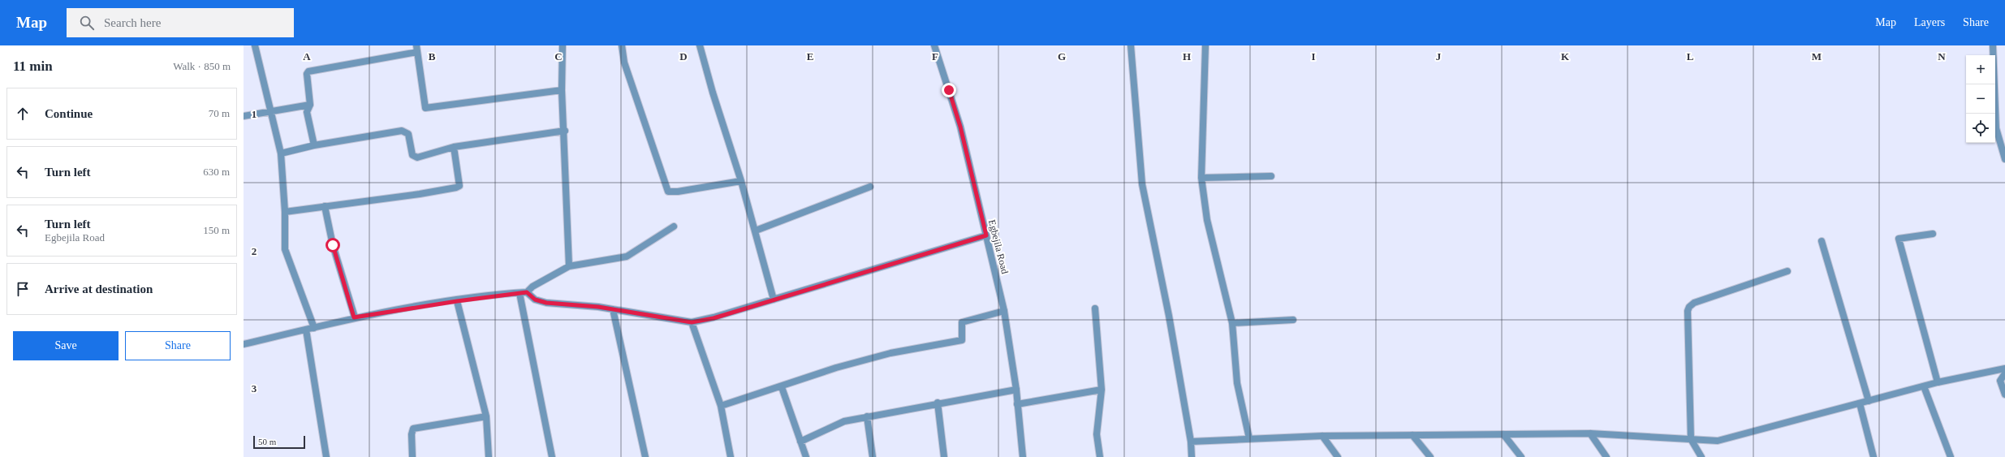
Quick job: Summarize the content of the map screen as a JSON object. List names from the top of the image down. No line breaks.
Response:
{"streets":{"street":["Egbejila Road"]},"scale_bar":"50 m","page":{"header":"Map","search":"Search here","nav":["Map","Layers","Share"],"heading":["11 min","Walk · 850 m"],"map_buttons":["+","−"],"list":[["Continue","70 m"],["Turn left","630 m"],["Turn left","Egbejila Road","150 m"],"Arrive at destination"],"buttons":["Save","Share"],"scale":"50 m"},"grid":{"columns":["A","B","C","D","E","F","G","H","I","J","K","L","M","N"],"rows":["1","2","3"]}}
